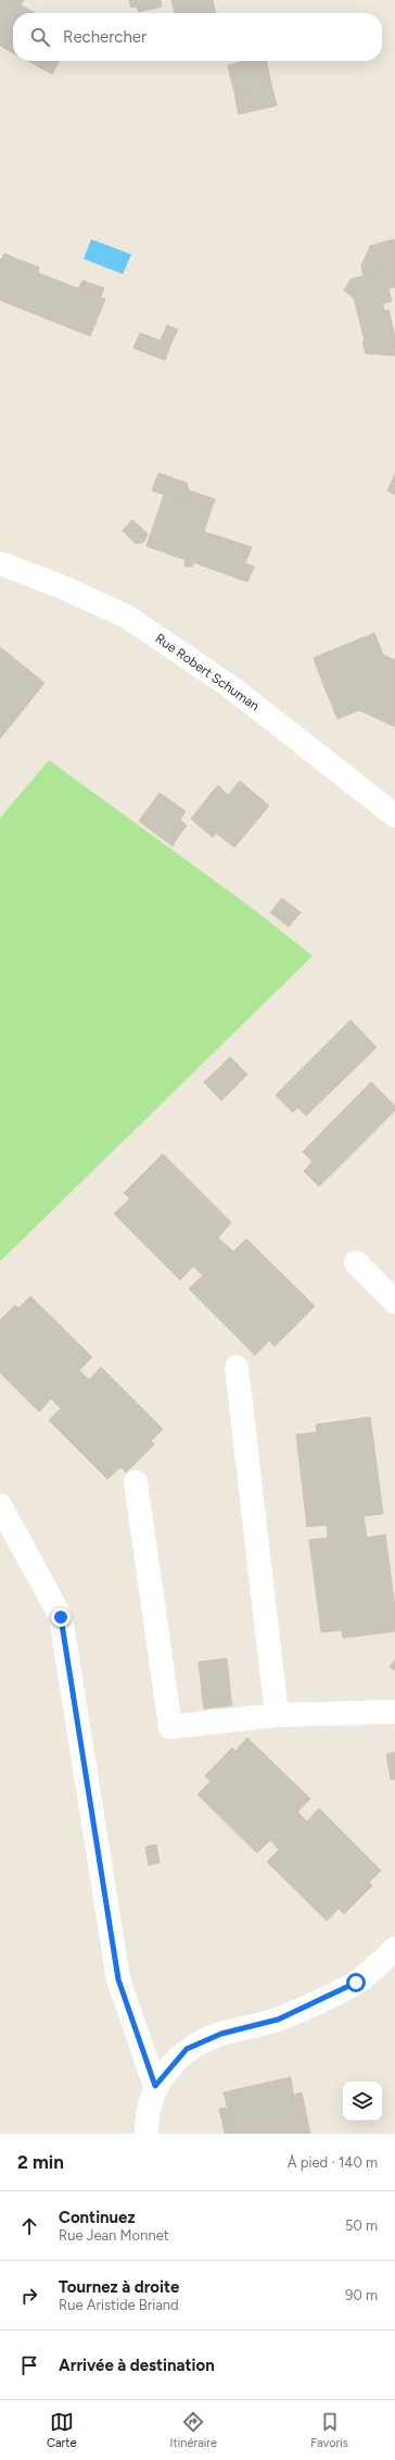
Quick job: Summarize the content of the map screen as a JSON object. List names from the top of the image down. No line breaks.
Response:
{"streets":{"street":["Rue Robert Schuman"]},"page":{"search":"Rechercher","heading":["2 min","À pied · 140 m"],"list":[["Continuez","Rue Jean Monnet","50 m"],["Tournez à droite","Rue Aristide Briand","90 m"],"Arrivée à destination"],"nav":["Carte","Itinéraire","Favoris"]}}
